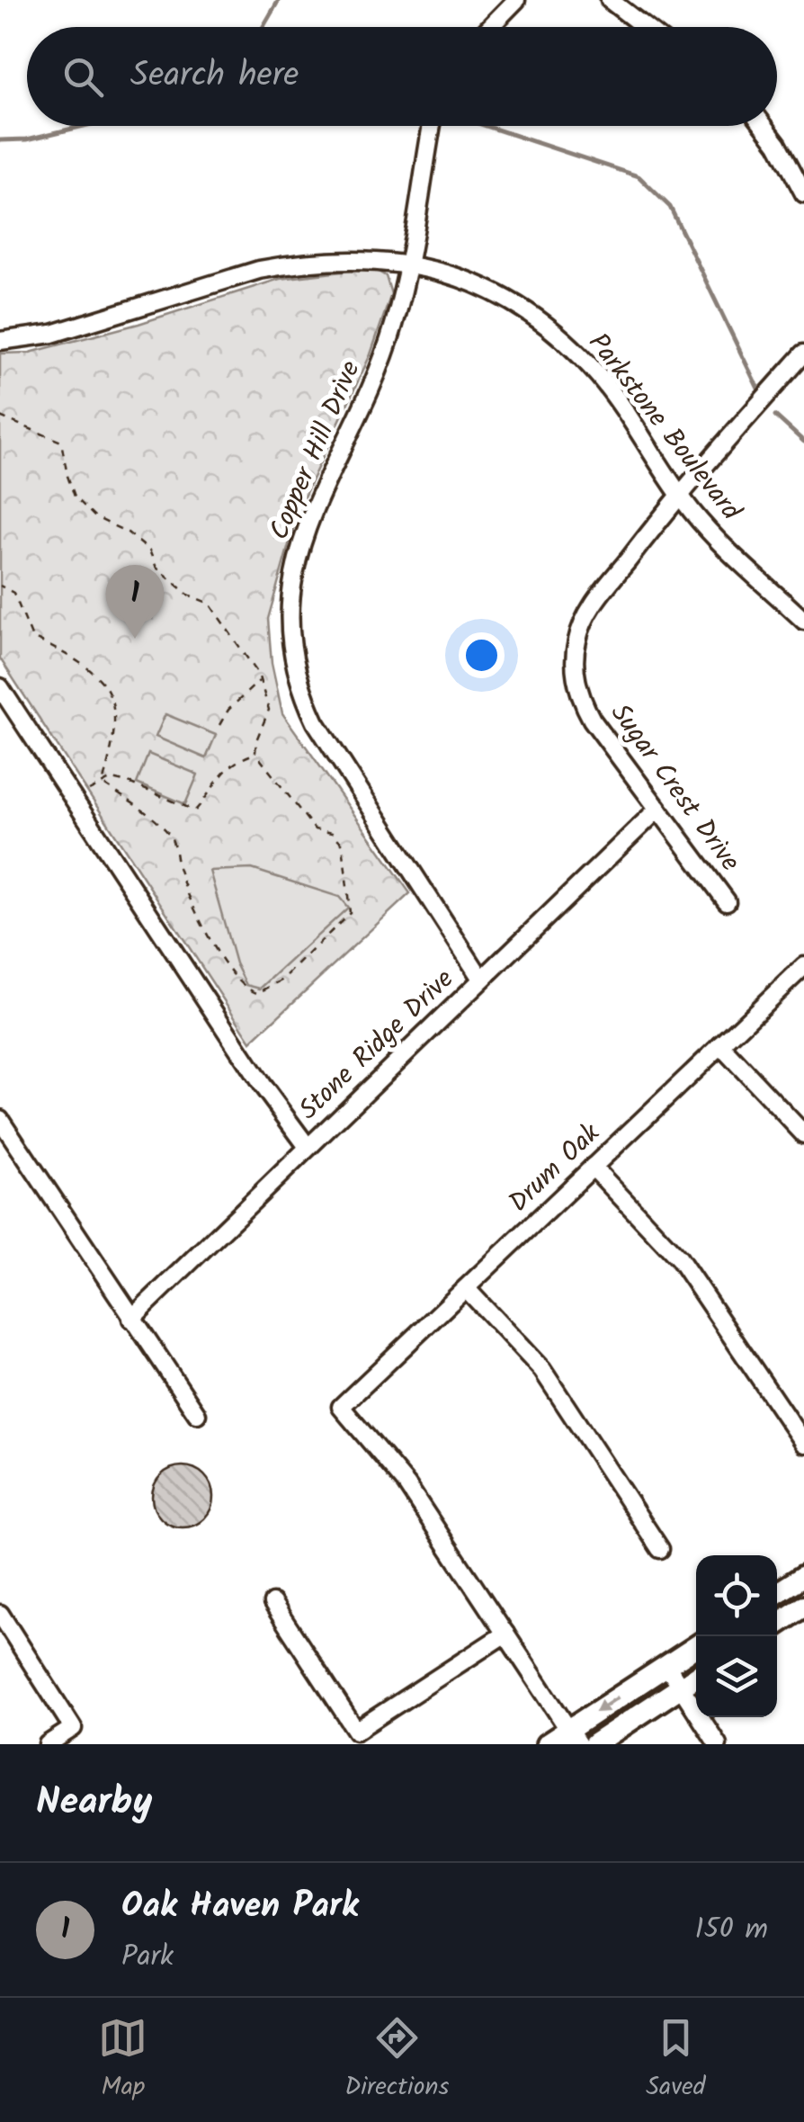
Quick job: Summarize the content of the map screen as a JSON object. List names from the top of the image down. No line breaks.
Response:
{"streets":{"street":["Parkstone Boulevard","Copper Hill Drive","Sugar Crest Drive","Stone Ridge Drive","Drum Oak"]},"crossings":[["Parkstone Boulevard","Copper Hill Drive"],["Parkstone Boulevard","Sugar Crest Drive"],["Copper Hill Drive","Stone Ridge Drive"],["Sugar Crest Drive","Stone Ridge Drive"]],"page":{"search":"Search here","pins":"1","heading":"Nearby","list":[{"mark":"1","name":"Oak Haven Park","note":"Park","value":"150 m"}],"nav":["Map","Directions","Saved"]}}
